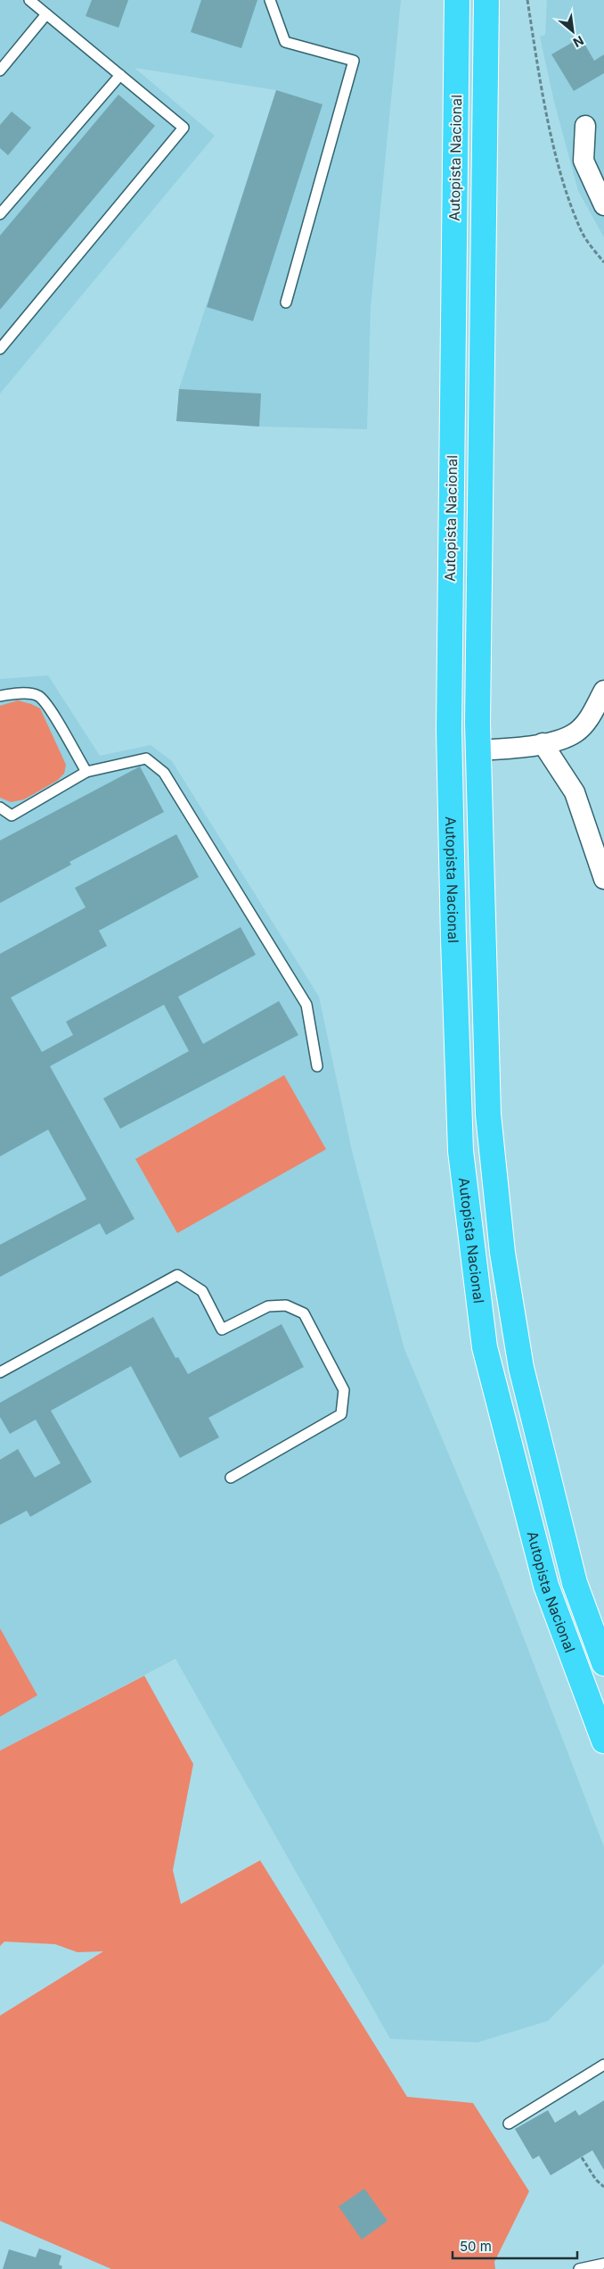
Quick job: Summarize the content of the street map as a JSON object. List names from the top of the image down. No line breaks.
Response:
{"streets":{"highway":["Autopista Nacional"]},"scale_bar":"50 m","north":"bottom right"}
